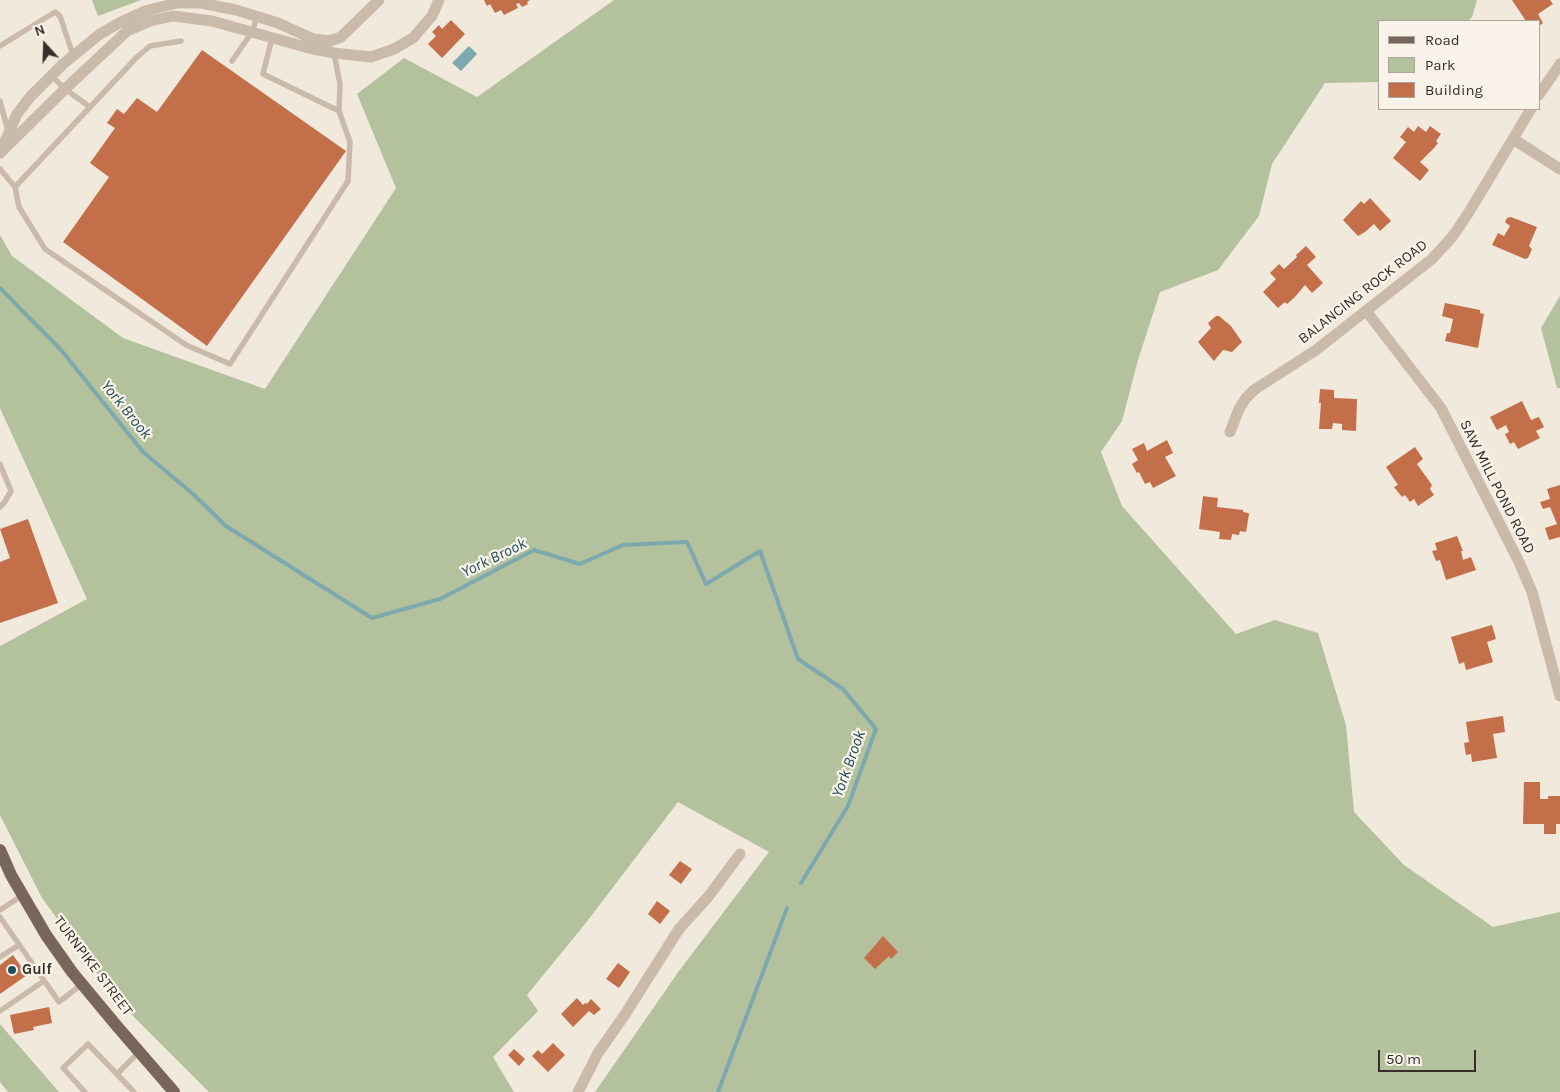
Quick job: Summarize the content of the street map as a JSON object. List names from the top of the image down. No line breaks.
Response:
{"streets":{"main road":["TURNPIKE STREET"],"street":["BALANCING ROCK ROAD","SAW MILL POND ROAD"]},"crossings":[["BALANCING ROCK ROAD","SAW MILL POND ROAD"]],"water":["York Brook"],"places":["Gulf"],"legend":["Road","Park","Building"],"scale_bar":"50 m","north":"top"}
